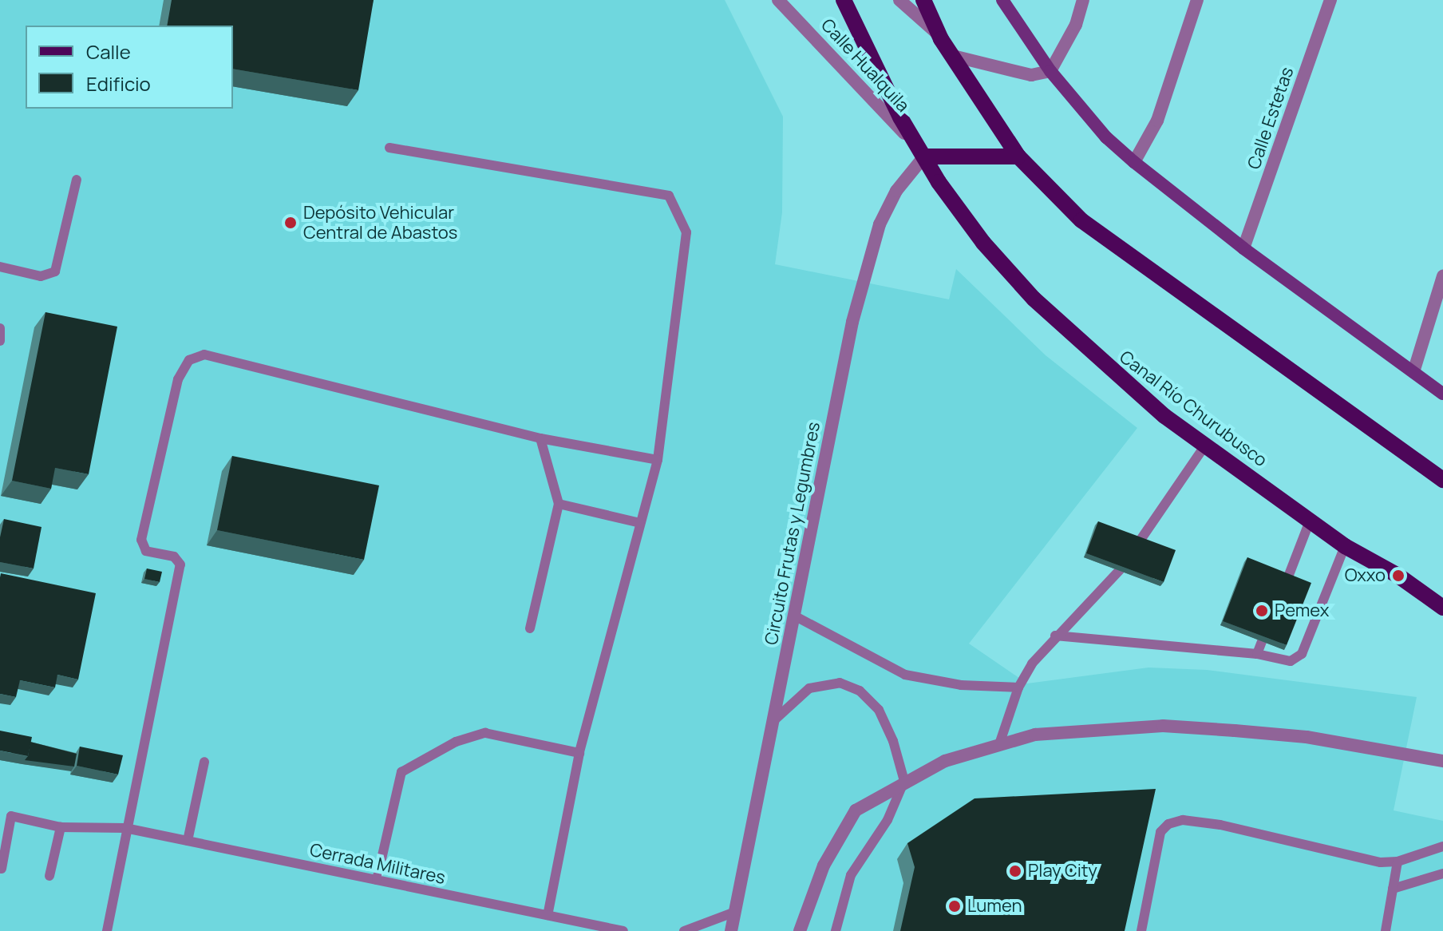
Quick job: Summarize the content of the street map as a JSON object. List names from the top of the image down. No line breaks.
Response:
{"streets":{"main road":["Canal Río Churubusco"],"street":["Calle Hualquila","Calle Estetas","Circuito Frutas y Legumbres"],"lane":["Cerrada Militares"]},"crossings":[["Calle Hualquila","Canal Río Churubusco"],["Calle Hualquila","Circuito Frutas y Legumbres"],["Canal Río Churubusco","Circuito Frutas y Legumbres"]],"places":["Depósito Vehicular Central de Abastos","Oxxo","Pemex","Play City","Lumen"],"legend":["Calle","Edificio"]}
